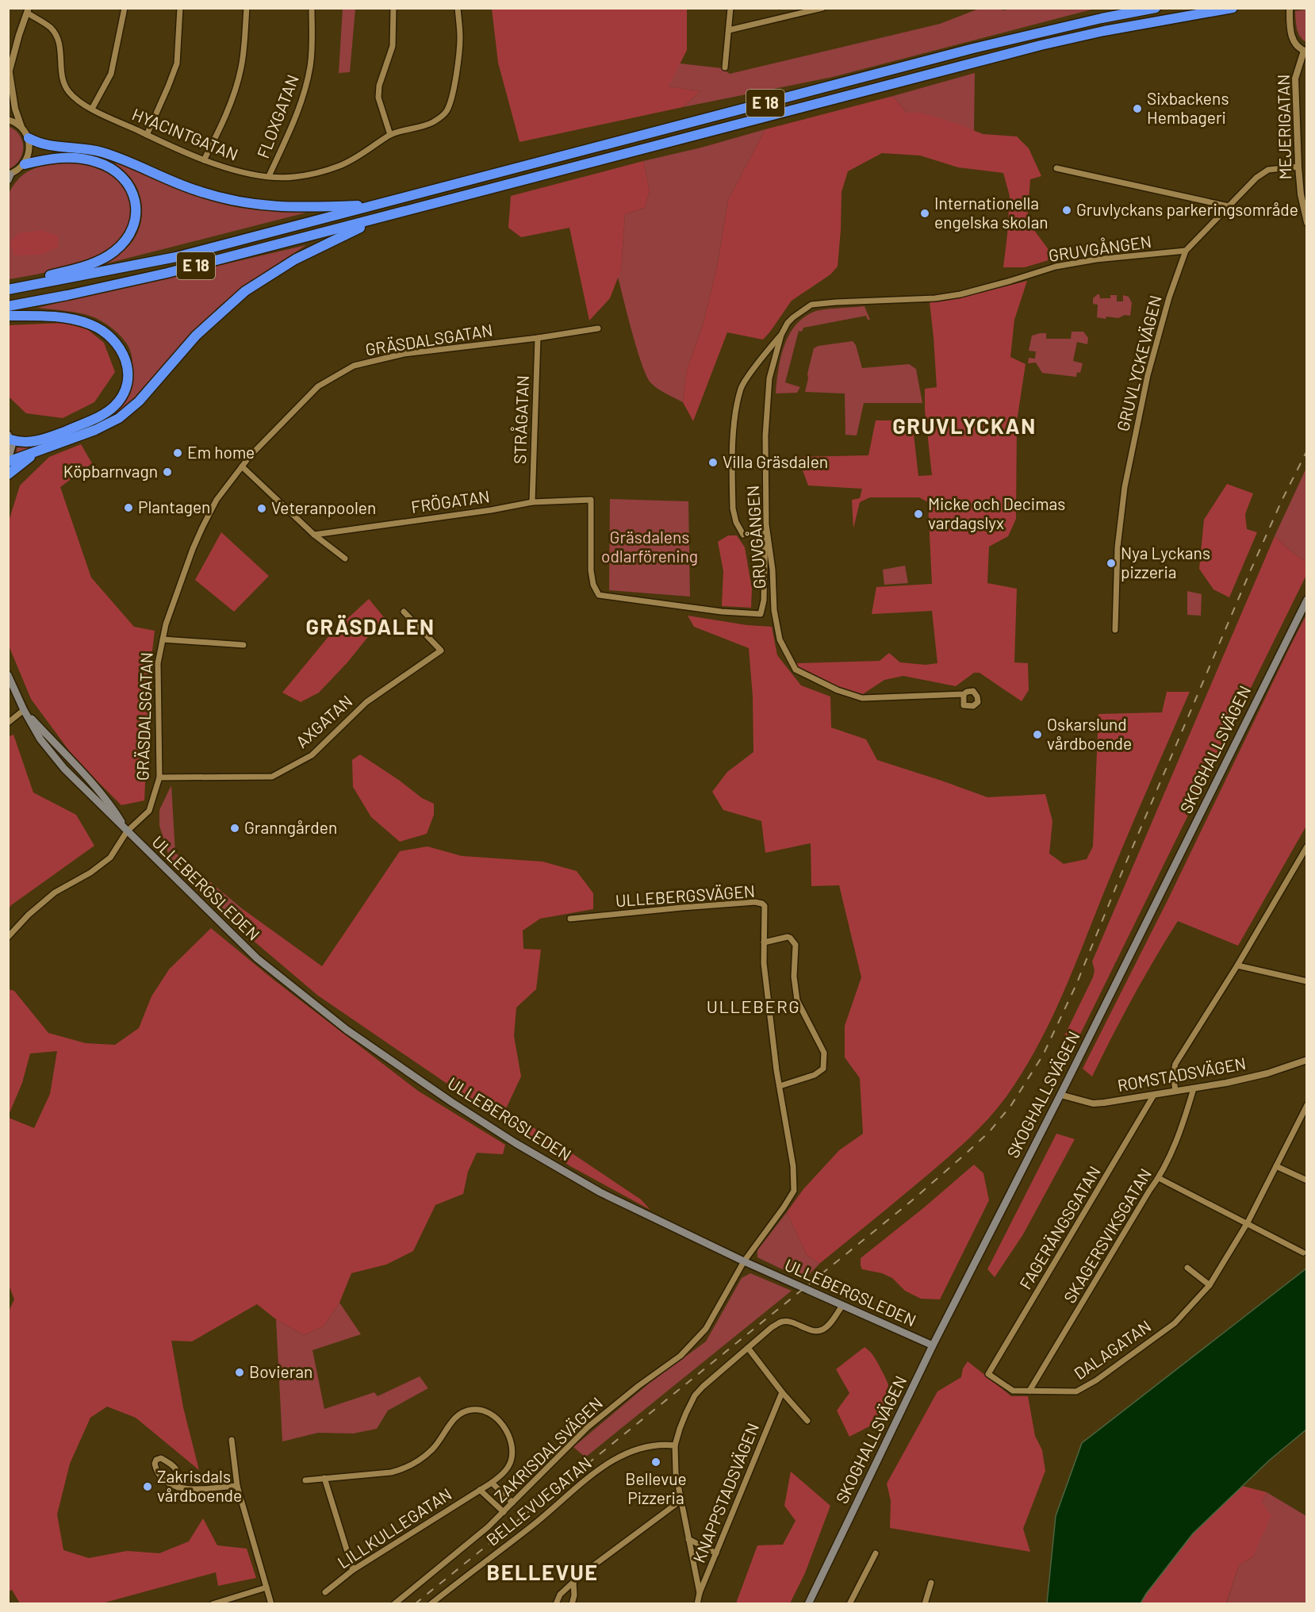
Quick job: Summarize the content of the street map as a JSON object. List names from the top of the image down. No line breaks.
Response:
{"streets":{"highway":["E 18"],"main road":["SKOGHALLSVÄGEN","ULLEBERGSLEDEN"],"street":["FLOXGATAN","MEJERIGATAN","HYACINTGATAN","GRUVGÅNGEN","GRÄSDALSGATAN","GRUVLYCKEVÄGEN","STRÅGATAN","FRÖGATAN","AXGATAN","ULLEBERGSVÄGEN","ROMSTADSVÄGEN","FAGERÄNGSGATAN","SKAGERSVIKSGATAN","DALAGATAN","ZAKRISDALSVÄGEN","KNAPPSTADSVÄGEN","BELLEVUEGATAN","LILLKULLEGATAN"]},"crossings":[["FLOXGATAN","HYACINTGATAN"],["MEJERIGATAN","GRUVLYCKEVÄGEN"],["GRUVGÅNGEN","GRUVLYCKEVÄGEN"],["GRUVGÅNGEN","FRÖGATAN"],["GRÄSDALSGATAN","STRÅGATAN"],["GRÄSDALSGATAN","AXGATAN"],["GRÄSDALSGATAN","ULLEBERGSLEDEN"],["STRÅGATAN","FRÖGATAN"],["SKOGHALLSVÄGEN","ULLEBERGSLEDEN"],["SKOGHALLSVÄGEN","ROMSTADSVÄGEN"],["ULLEBERGSLEDEN","ULLEBERGSVÄGEN"],["ULLEBERGSLEDEN","ZAKRISDALSVÄGEN"],["ULLEBERGSVÄGEN","ZAKRISDALSVÄGEN"],["ROMSTADSVÄGEN","FAGERÄNGSGATAN"],["ROMSTADSVÄGEN","SKAGERSVIKSGATAN"],["FAGERÄNGSGATAN","DALAGATAN"],["SKAGERSVIKSGATAN","DALAGATAN"]],"districts":["GRUVLYCKAN","GRÄSDALEN","ULLEBERG","BELLEVUE"],"parks":["Gräsdalens odlarförening"],"places":["Sixbackens Hembageri","Gruvlyckans parkeringsområde","Internationella engelska skolan","Em home","Villa Gräsdalen","Köpbarnvagn","Plantagen","Veteranpoolen","Micke och Decimas vardagslyx","Nya Lyckans pizzeria","Oskarslund vårdboende","Granngården","Bovieran","Bellevue Pizzeria","Zakrisdals vårdboende"]}
